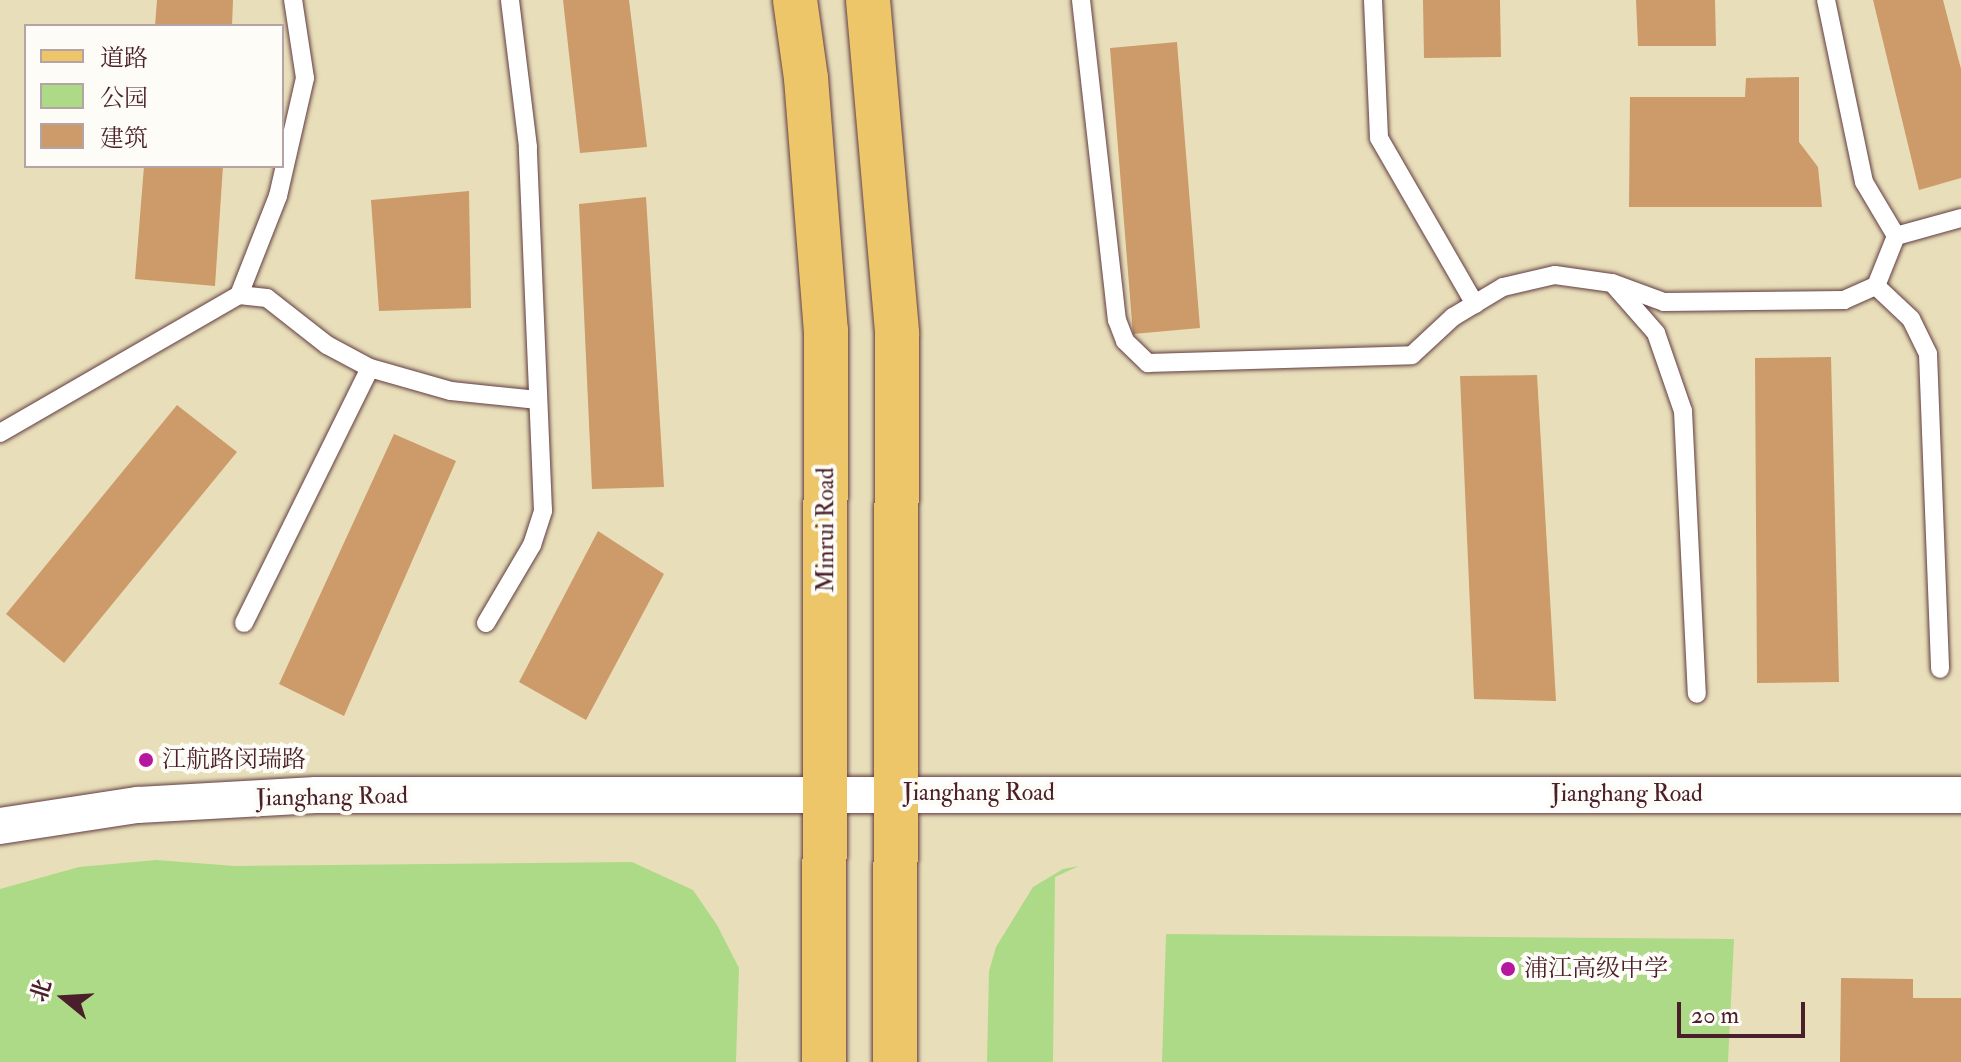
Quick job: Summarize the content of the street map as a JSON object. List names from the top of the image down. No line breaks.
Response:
{"streets":{"main road":["Minrui Road"],"street":["Jianghang Road"]},"crossings":[["Minrui Road","Jianghang Road"]],"places":["江航路闵瑞路","浦江高级中学"],"legend":["道路","公园","建筑"],"scale_bar":"20 m","north":"left"}
